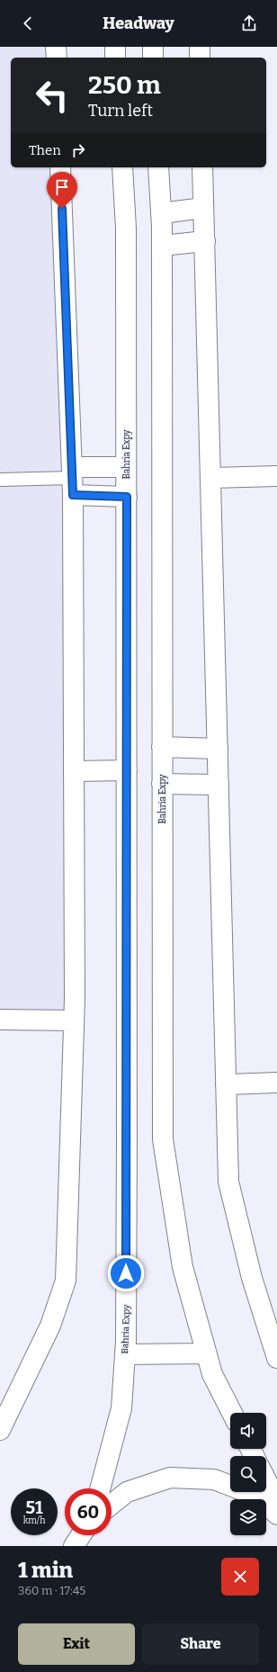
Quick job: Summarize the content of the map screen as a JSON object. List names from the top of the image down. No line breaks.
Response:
{"streets":{"main road":["Bahria Expy"]},"page":{"header":"Headway","turn":["250 m","Turn left"],"then":"Then","speed":"51 km/h","limit":"60","heading":["1 min","360 m · 17:45"],"buttons":["Exit","Share"]}}
